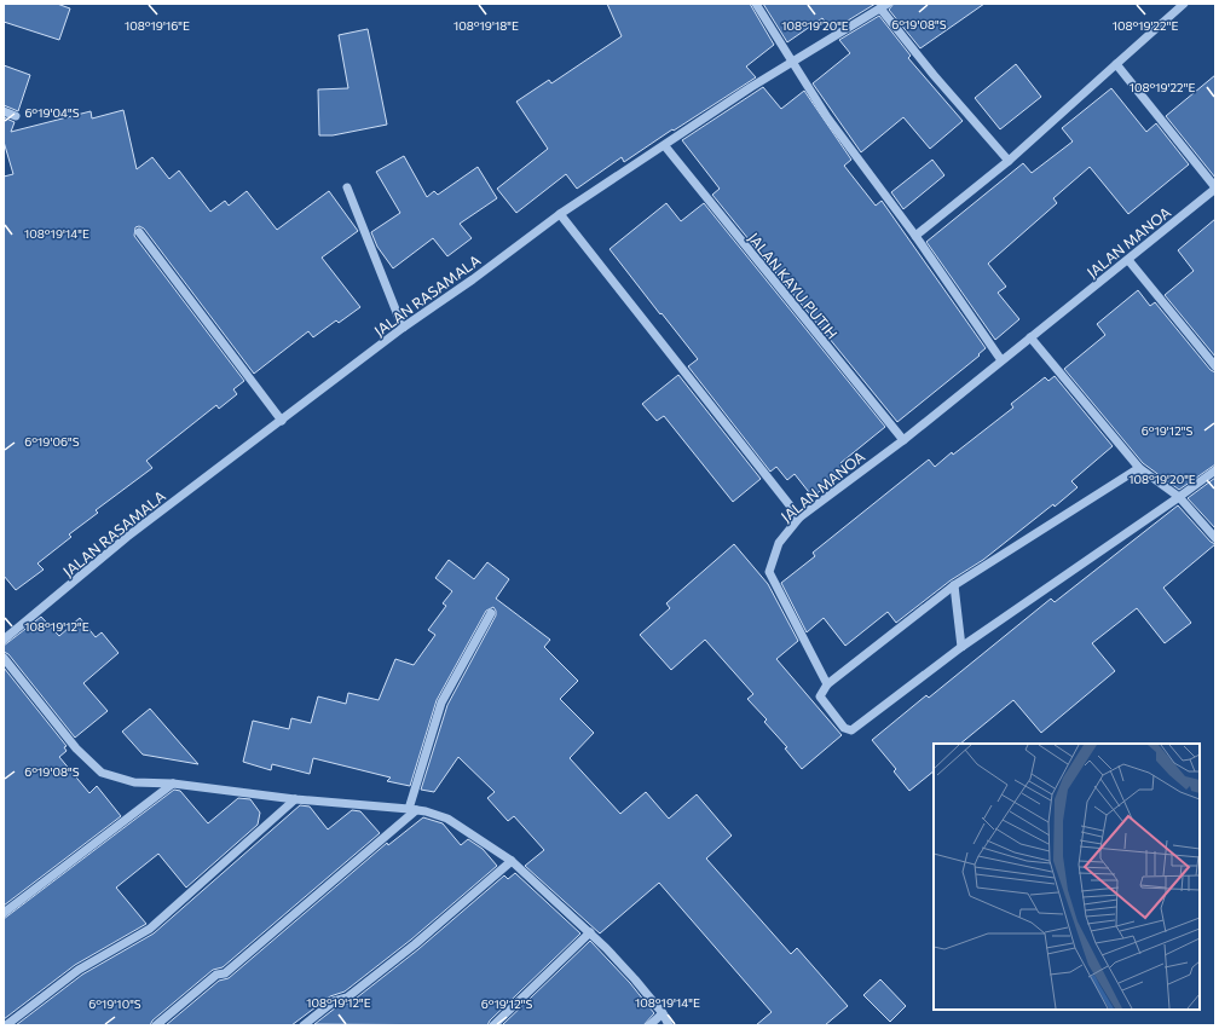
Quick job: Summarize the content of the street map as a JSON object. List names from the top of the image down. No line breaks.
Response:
{"streets":{"street":["JALAN MANOA","JALAN KAYU PUTIH","JALAN RASAMALA"]},"crossings":[["JALAN MANOA","JALAN KAYU PUTIH"],["JALAN KAYU PUTIH","JALAN RASAMALA"]],"coordinates":["6°19'08\"S","108°19'16\"E","108°19'18\"E","108°19'20\"E","108°19'22\"E","6°19'04\"S","108°19'14\"E","6°19'12\"S","6°19'06\"S","108°19'12\"E","6°19'10\"S"]}
